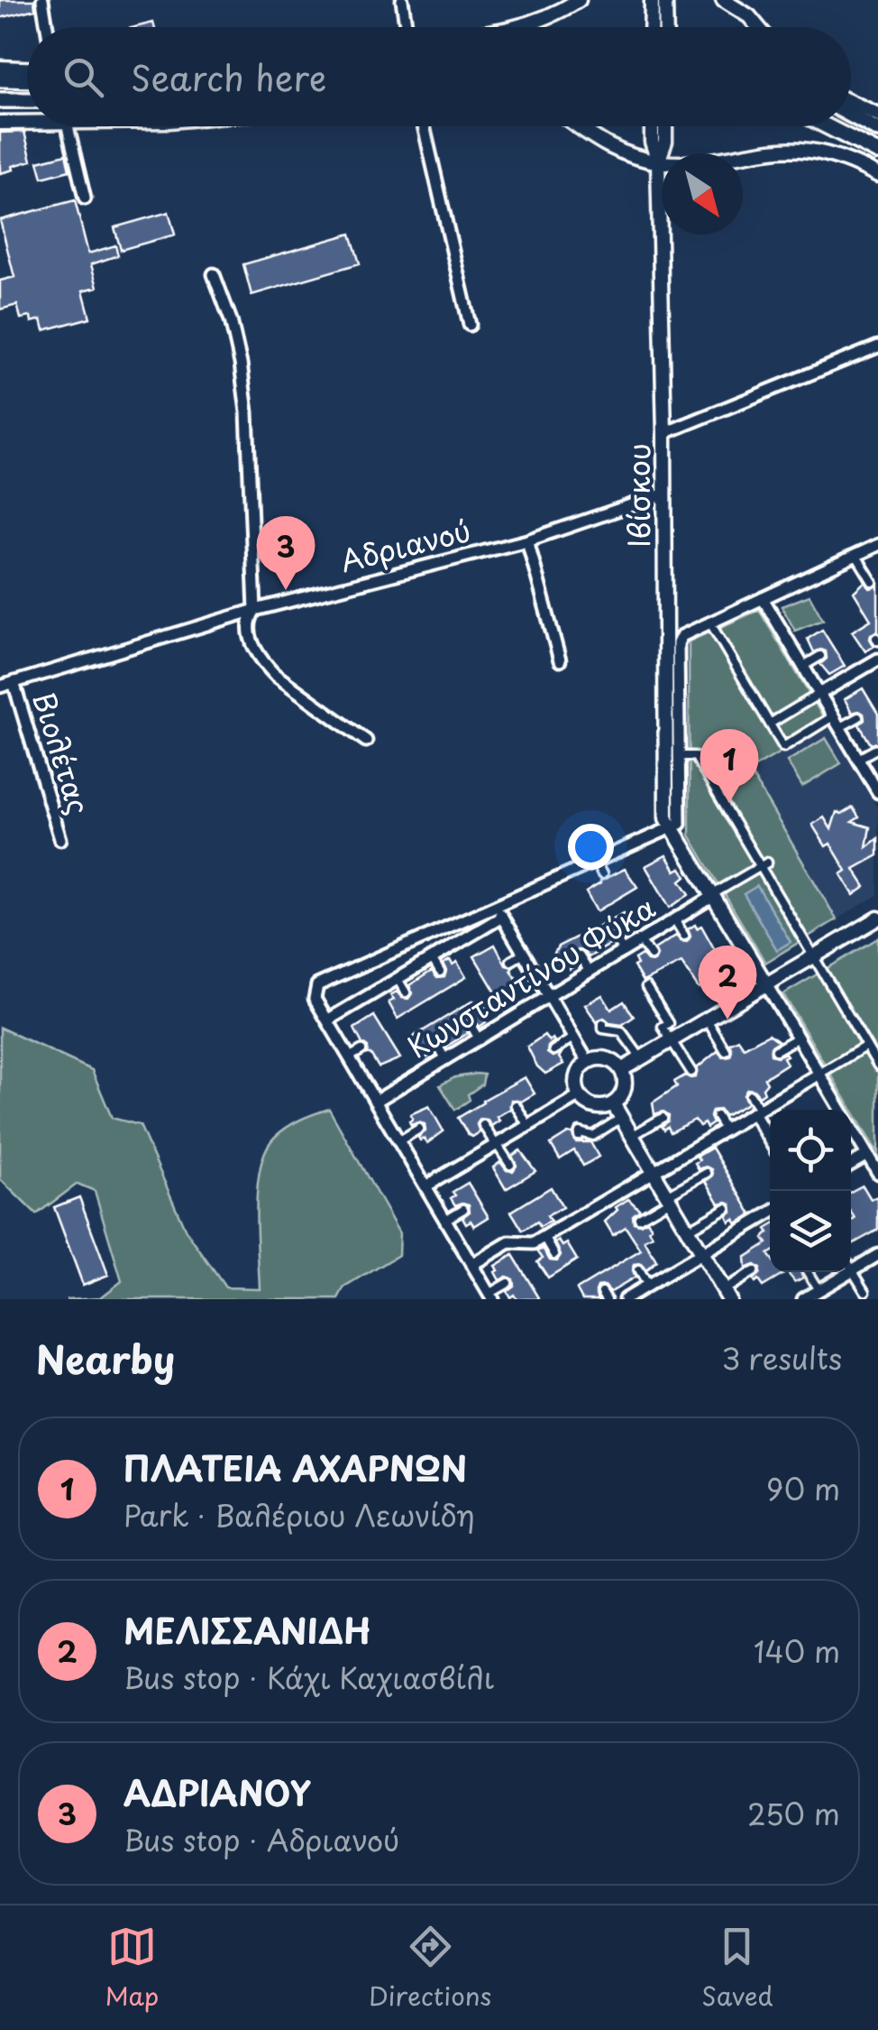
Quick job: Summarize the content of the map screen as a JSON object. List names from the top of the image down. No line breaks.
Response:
{"streets":{"street":["Ιβίσκου","Αδριανού","Βιολέτας","Κωνσταντίνου Φύκα"]},"crossings":[["Ιβίσκου","Αδριανού"],["Αδριανού","Βιολέτας"]],"north":"bottom right","page":{"search":"Search here","pins":["3","1","2"],"heading":["Nearby","3 results"],"list":[{"mark":"1","name":"ΠΛΑΤΕΙΑ ΑΧΑΡΝΩΝ","note":"Park · Βαλέριου Λεωνίδη","value":"90 m"},{"mark":"2","name":"ΜΕΛΙΣΣΑΝΙΔΗ","note":"Bus stop · Κάχι Καχιασβίλι","value":"140 m"},{"mark":"3","name":"ΑΔΡΙΑΝΟΥ","note":"Bus stop · Αδριανού","value":"250 m"}],"nav":["Map","Directions","Saved"]}}
